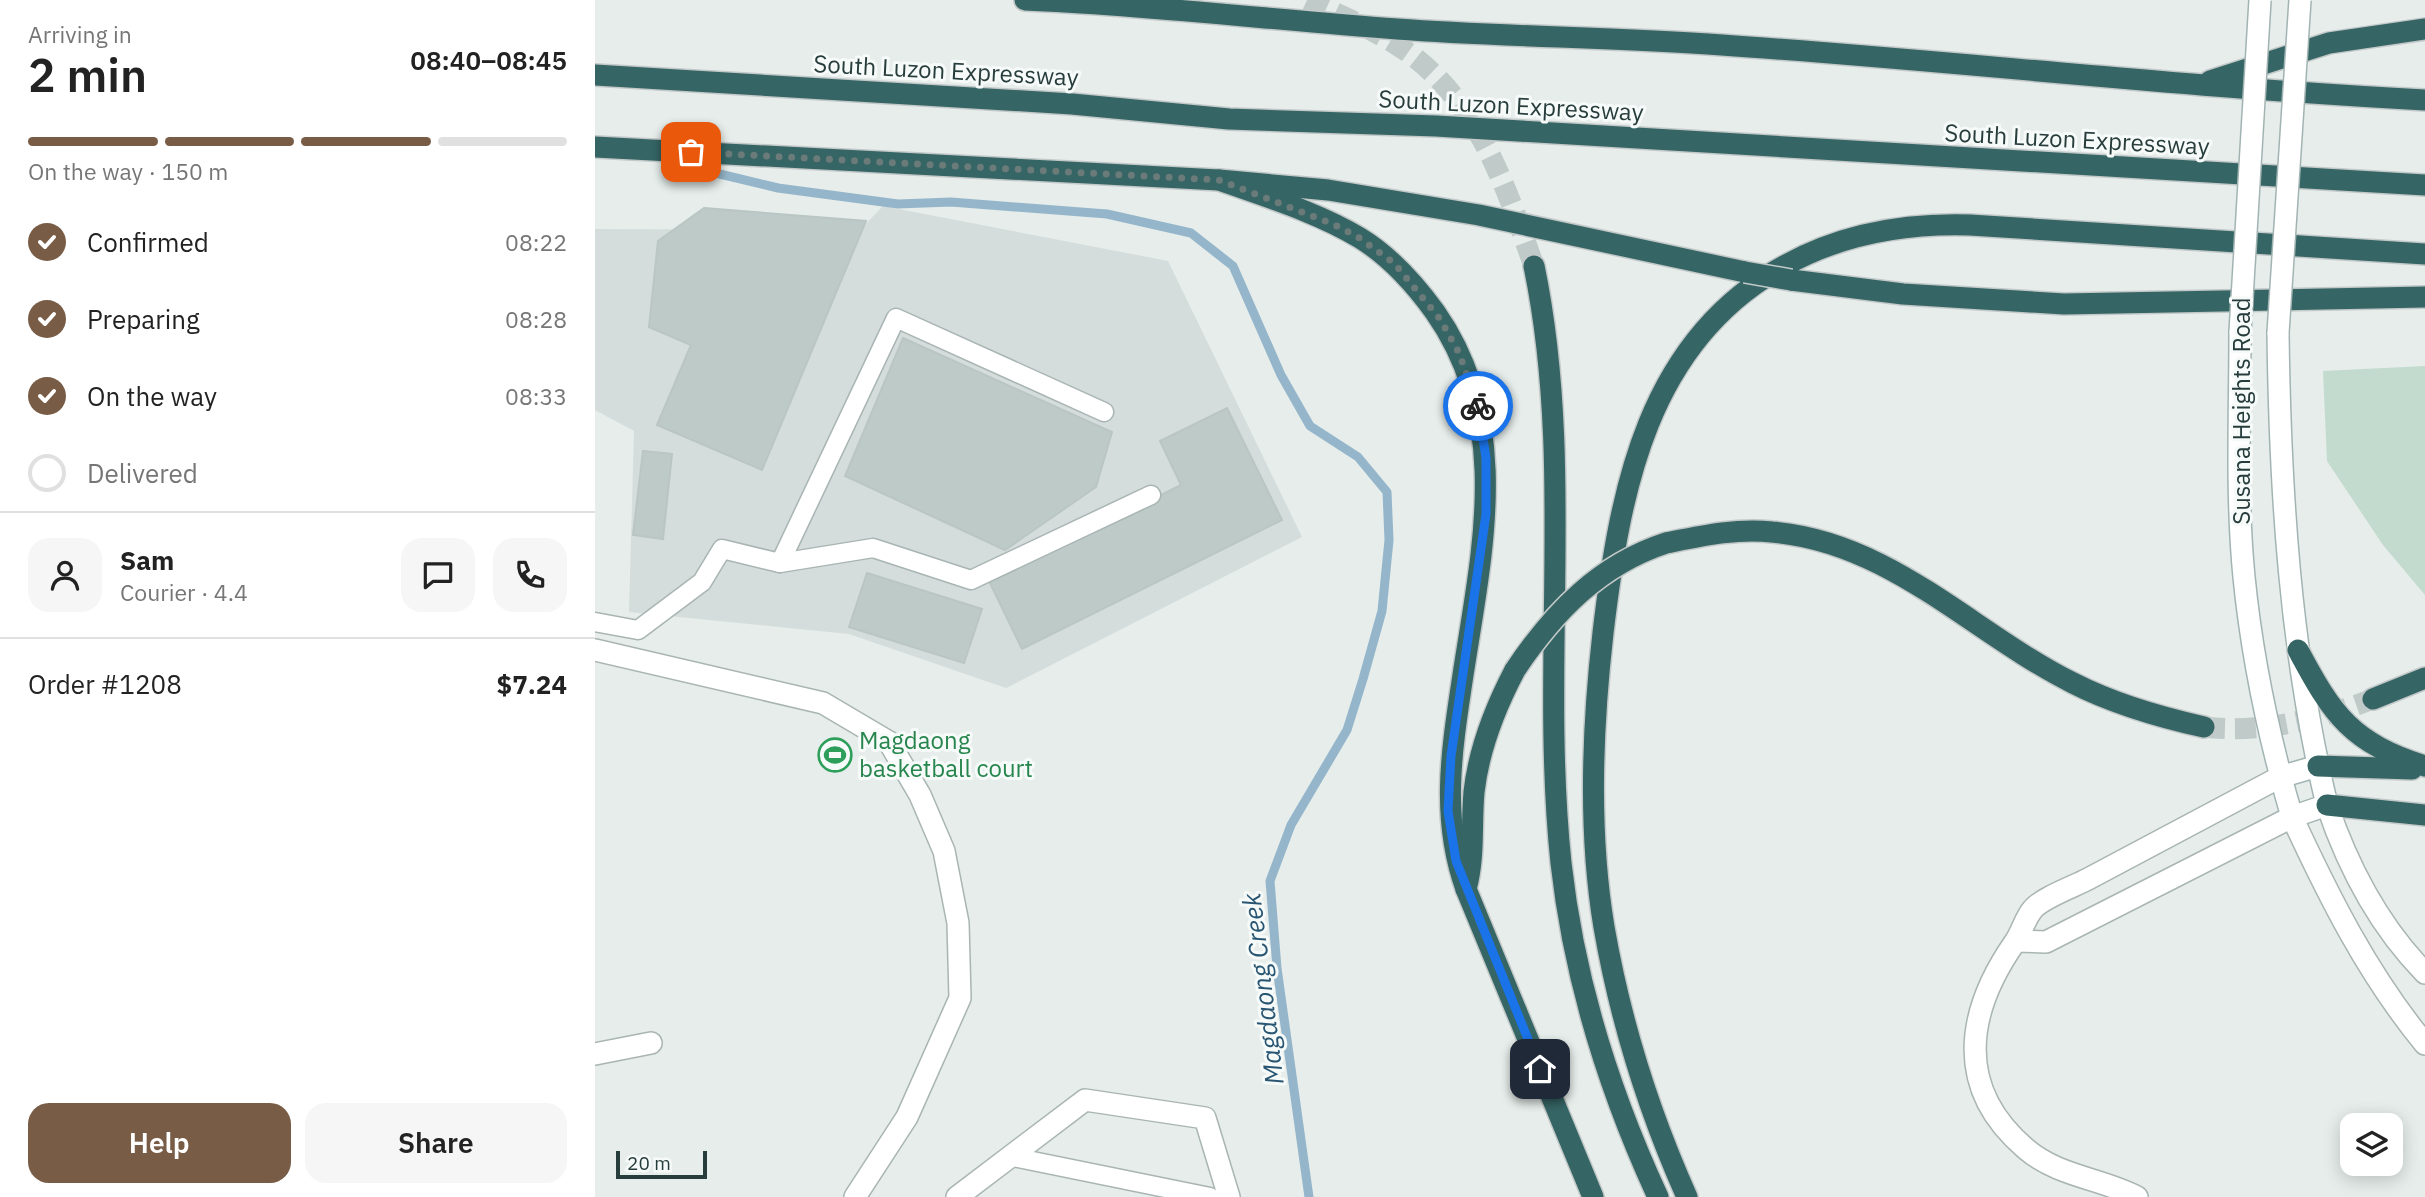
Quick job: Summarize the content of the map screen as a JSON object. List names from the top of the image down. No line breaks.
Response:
{"streets":{"highway":["South Luzon Expressway"],"street":["Susana Heights Road"]},"water":["Magdaong Creek"],"places":{"sports":["Magdaong basketball court"]},"scale_bar":"20 m","page":{"heading":["2 min","Arriving in","08:40–08:45"],"panel":["Sam","Courier · 4.4","Order #1208","$7.24"],"bar":"On the way · 150 m","list":[["Confirmed","08:22"],["Preparing","08:28"],["On the way","08:33"],"Delivered"],"buttons":["Help","Share"],"scale":"20 m"}}
